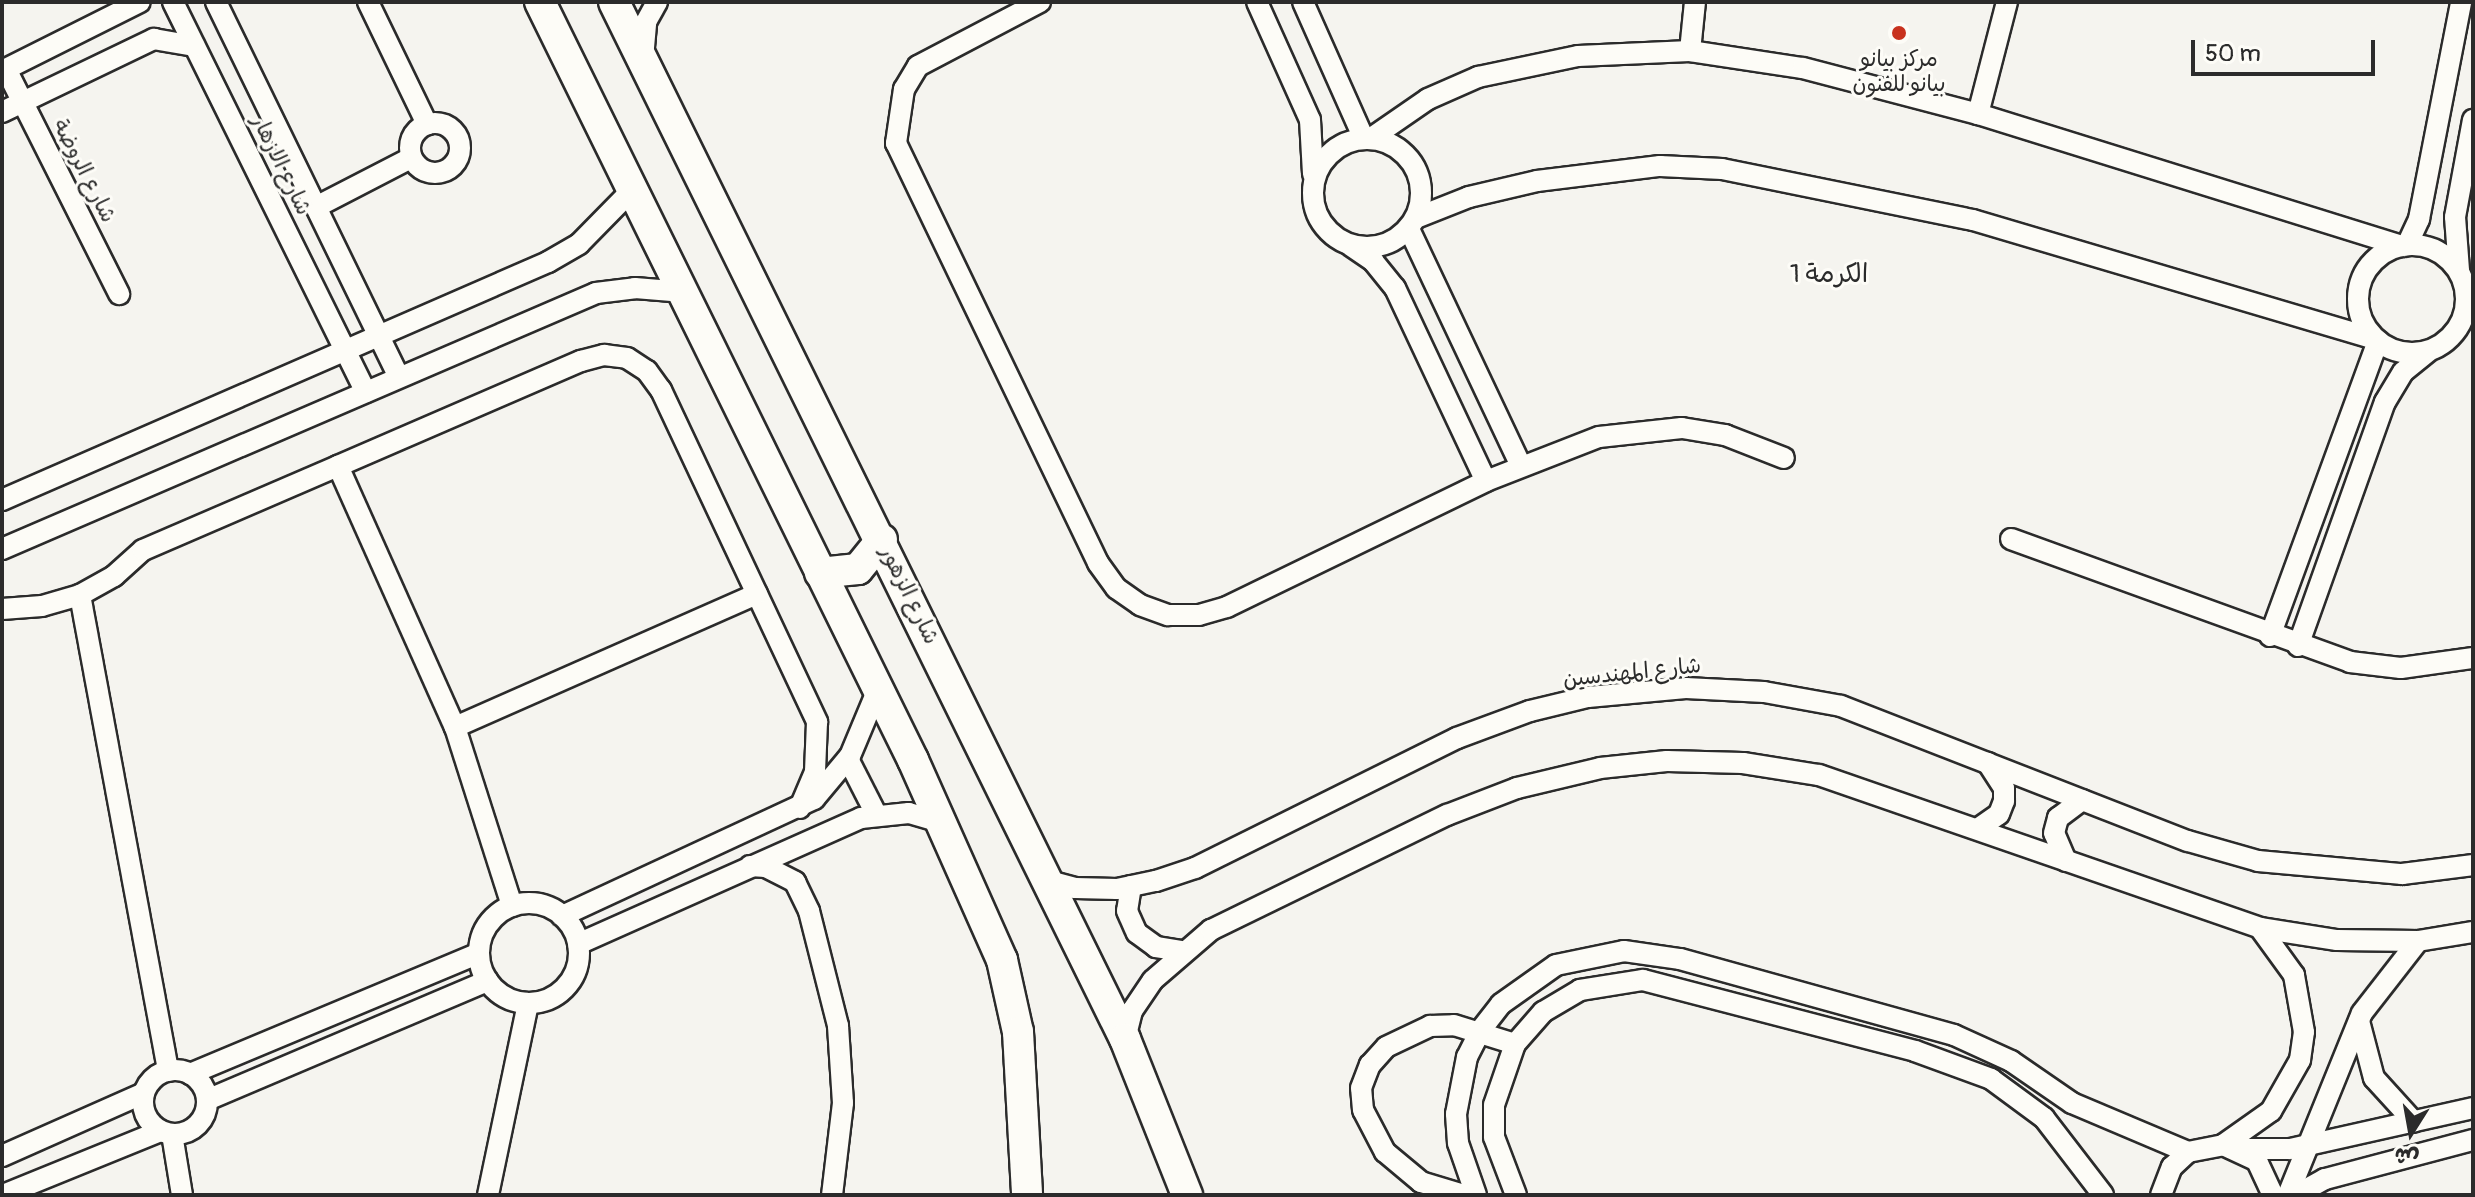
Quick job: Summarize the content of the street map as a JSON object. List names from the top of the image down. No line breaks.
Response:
{"streets":{"main road":["شارع الزهور"],"street":["شارع الازهار","شارع الروضة","شارع المهندسين"]},"crossings":[["شارع الزهور","شارع المهندسين"]],"districts":["الكرمة 1"],"places":["مركز بيانو بيانو للفنون"],"scale_bar":"50 m","north":"bottom"}
